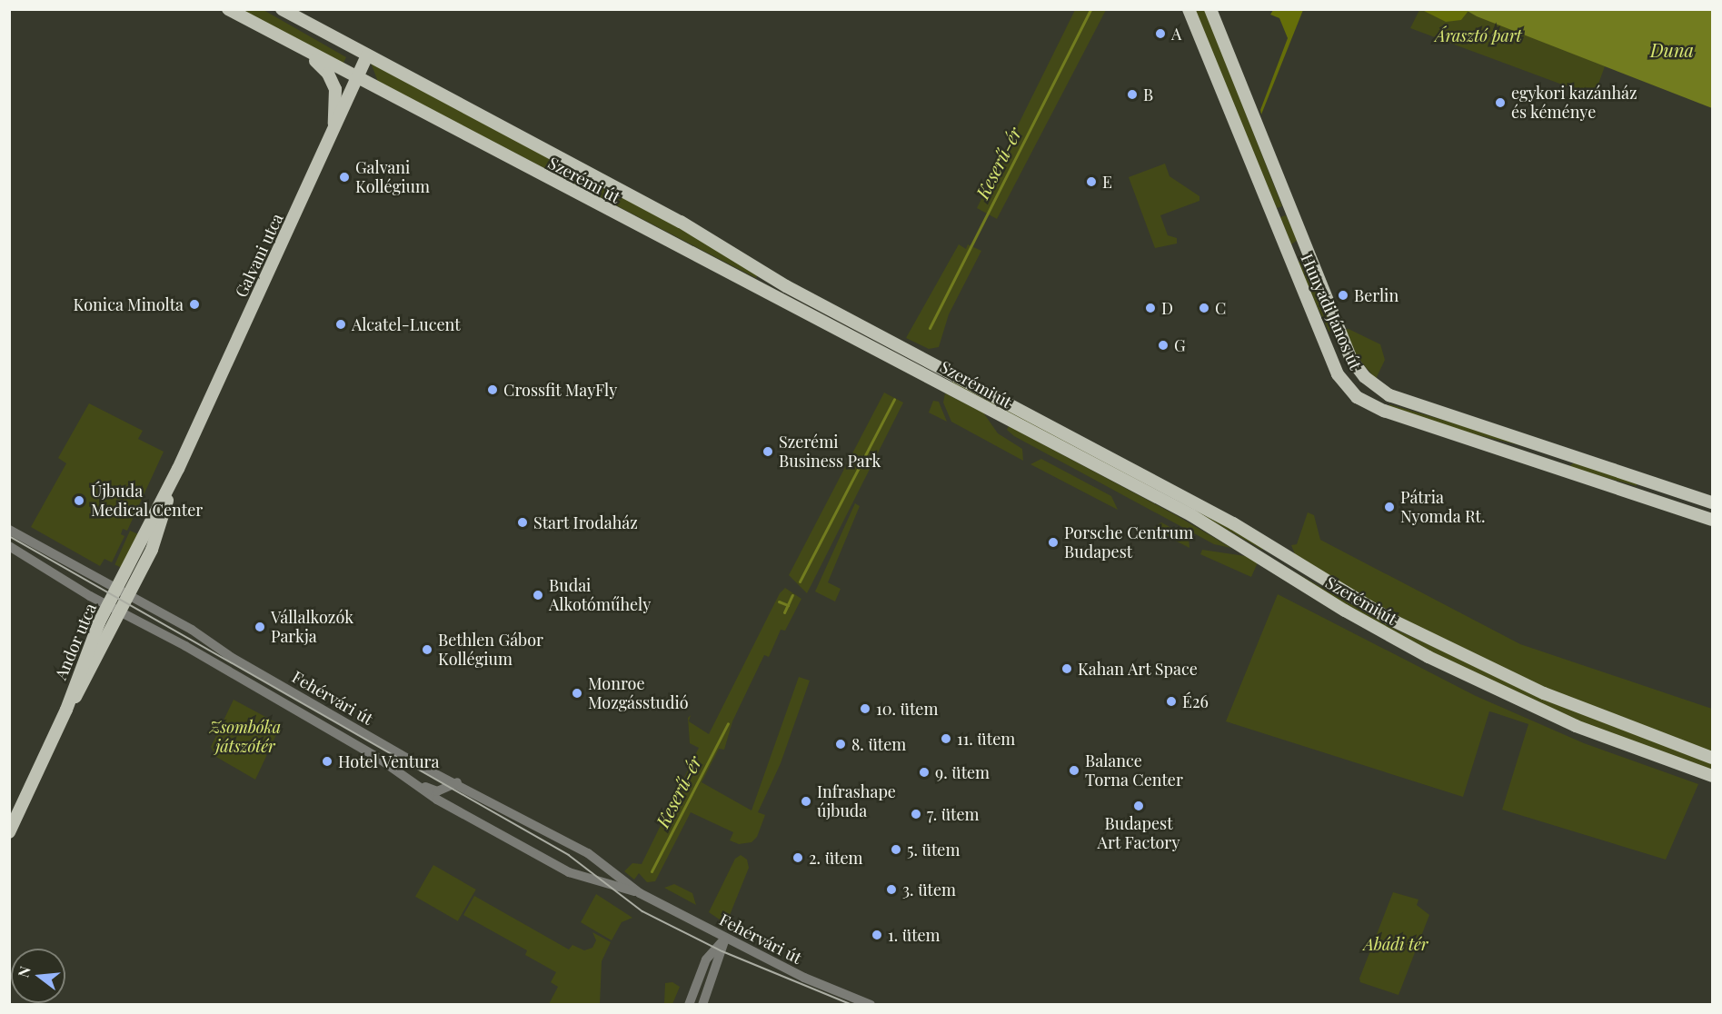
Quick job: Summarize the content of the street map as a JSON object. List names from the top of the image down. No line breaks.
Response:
{"streets":{"main road":["Szerémi út","Galvani utca","Hunyadi János út","Andor utca"],"street":["Fehérvári út"]},"crossings":[["Szerémi út","Galvani utca"],["Galvani utca","Andor utca"],["Galvani utca","Fehérvári út"],["Andor utca","Fehérvári út"]],"water":["Duna","Keserű-ér"],"parks":["Árasztó part","Zsombóka játszótér","Abádi tér"],"places":["A","B","egykori kazánház és kéménye","Galvani Kollégium","E","Berlin","Konica Minolta","D","C","Alcatel-Lucent","G","Crossfit MayFly","Szerémi Business Park","Újbuda Medical Center","Pátria Nyomda Rt.","Start Irodaház","Porsche Centrum Budapest","Budai Alkotóműhely","Vállalkozók Parkja","Bethlen Gábor Kollégium","Kahan Art Space","Monroe Mozgásstudió","É26","10. ütem","11. ütem","8. ütem","Hotel Ventura","Balance Torna Center","9. ütem","Infrashape újbuda","Budapest Art Factory","7. ütem","5. ütem","2. ütem","3. ütem","1. ütem"],"north":"left"}
